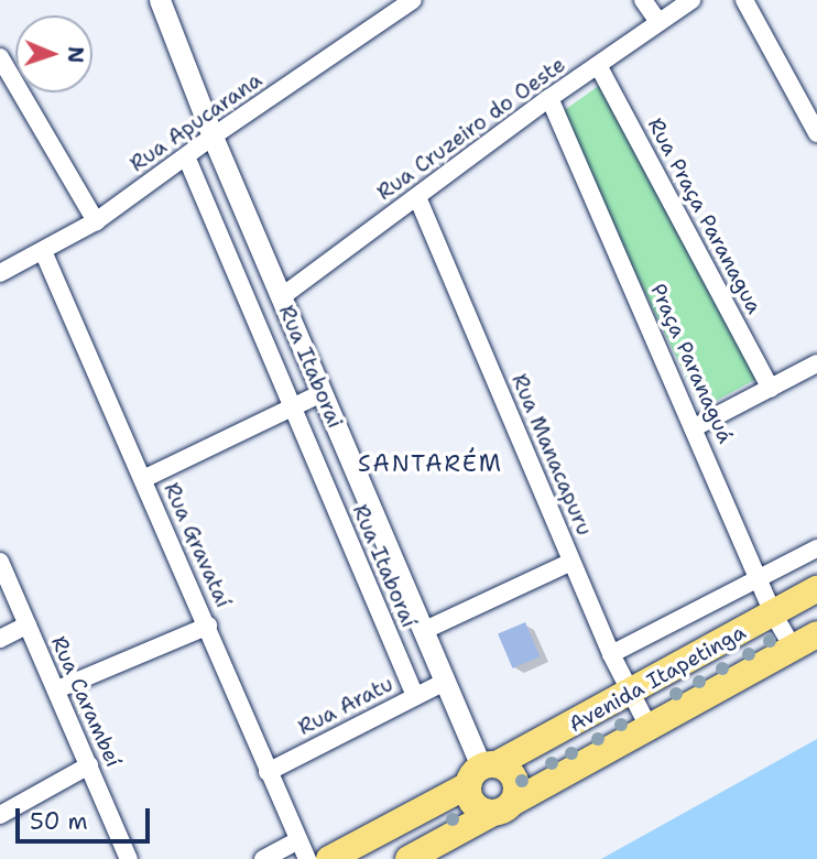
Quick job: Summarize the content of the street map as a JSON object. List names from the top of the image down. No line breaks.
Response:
{"streets":{"main road":["Avenida Itapetinga"],"street":["Rua Apucarana","Rua Cruzeiro do Oeste","Rua Praça Paranagua","Praça Paranaguá","Rua Itaborai","Rua Manacapuru","Rua Gravataí","Rua Itaboraí","Rua Carambeí","Rua Aratu"]},"crossings":[["Rua Apucarana","Rua Itaborai"],["Rua Apucarana","Rua Gravataí"],["Rua Apucarana","Rua Itaboraí"],["Rua Cruzeiro do Oeste","Rua Praça Paranagua"],["Rua Cruzeiro do Oeste","Praça Paranaguá"],["Rua Cruzeiro do Oeste","Rua Itaborai"],["Rua Cruzeiro do Oeste","Rua Manacapuru"],["Praça Paranaguá","Avenida Itapetinga"],["Rua Itaborai","Avenida Itapetinga"],["Rua Itaborai","Rua Aratu"],["Rua Manacapuru","Avenida Itapetinga"],["Rua Gravataí","Rua Aratu"],["Rua Itaboraí","Rua Aratu"]],"districts":["SANTARÉM"],"scale_bar":"50 m","north":"right"}
